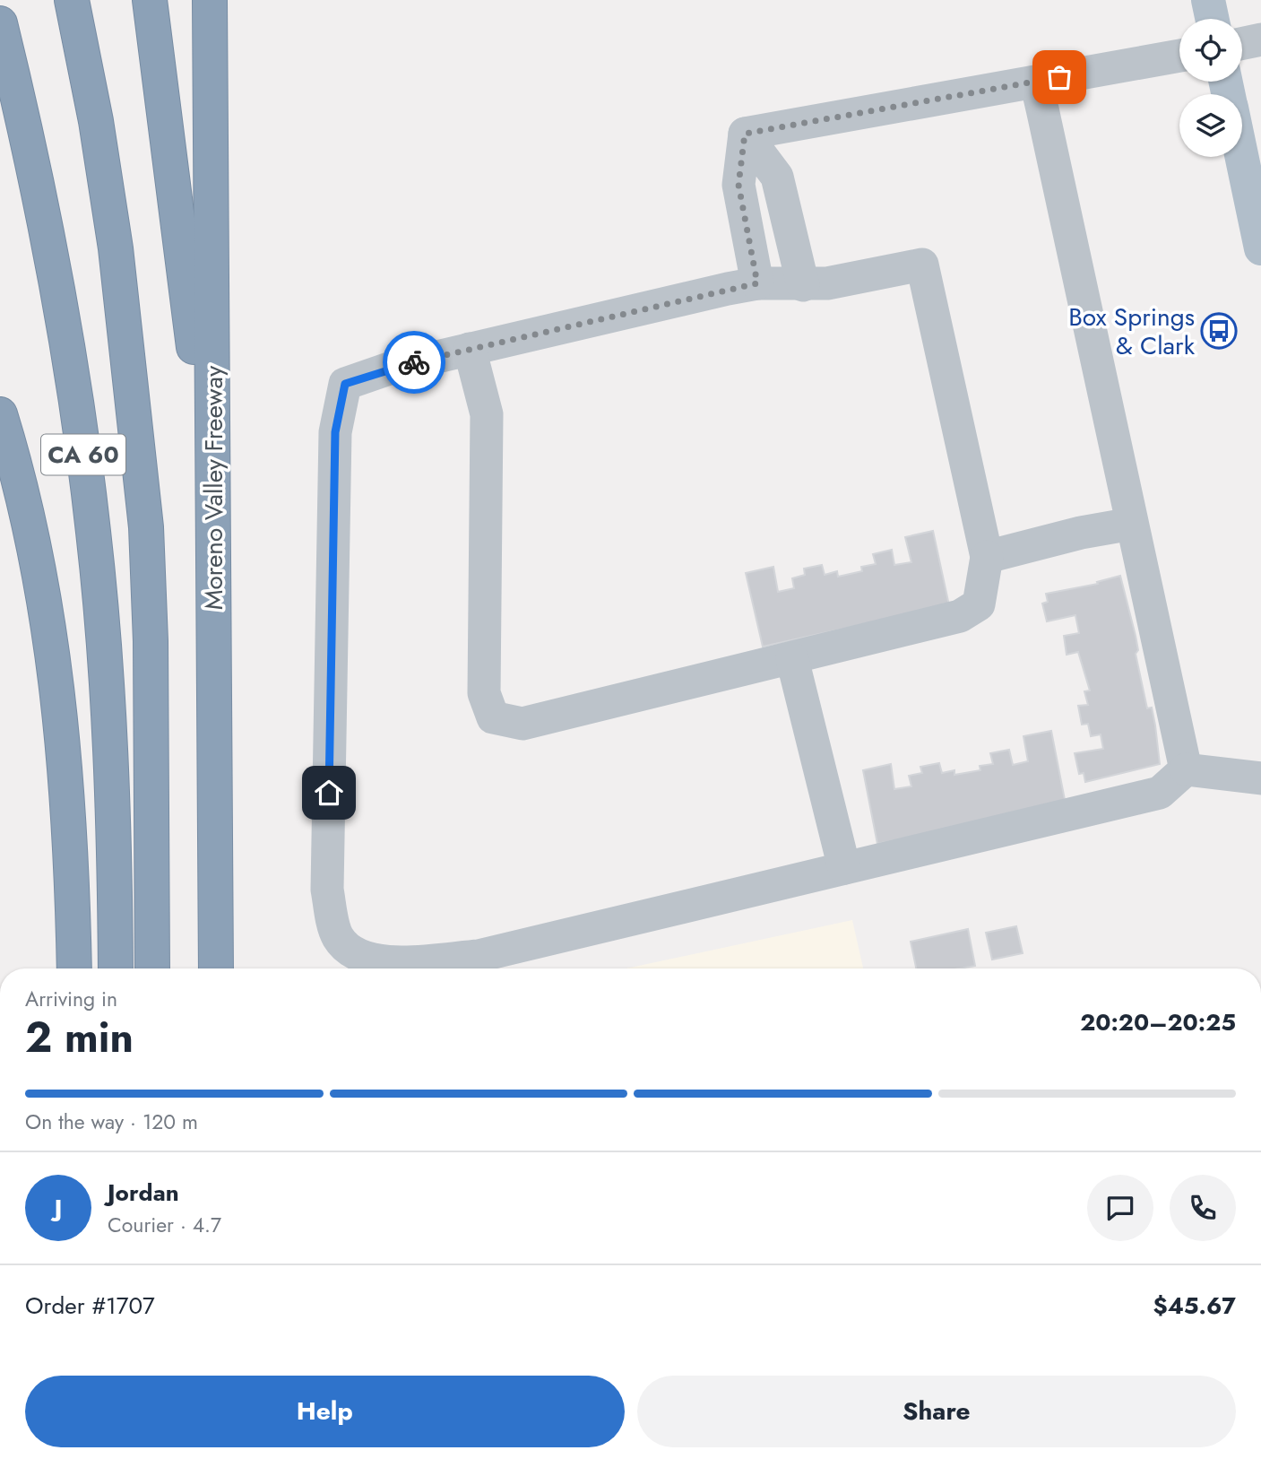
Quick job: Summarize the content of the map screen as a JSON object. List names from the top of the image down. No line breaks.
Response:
{"streets":{"highway":["CA 60","Moreno Valley Freeway"]},"places":{"bus stop":["Box Springs & Clark"]},"page":{"heading":["2 min","Arriving in","20:20–20:25"],"panel":["Jordan","Courier · 4.7","Order #1707","$45.67"],"bar":"On the way · 120 m","round":"J","buttons":["Help","Share"]}}
